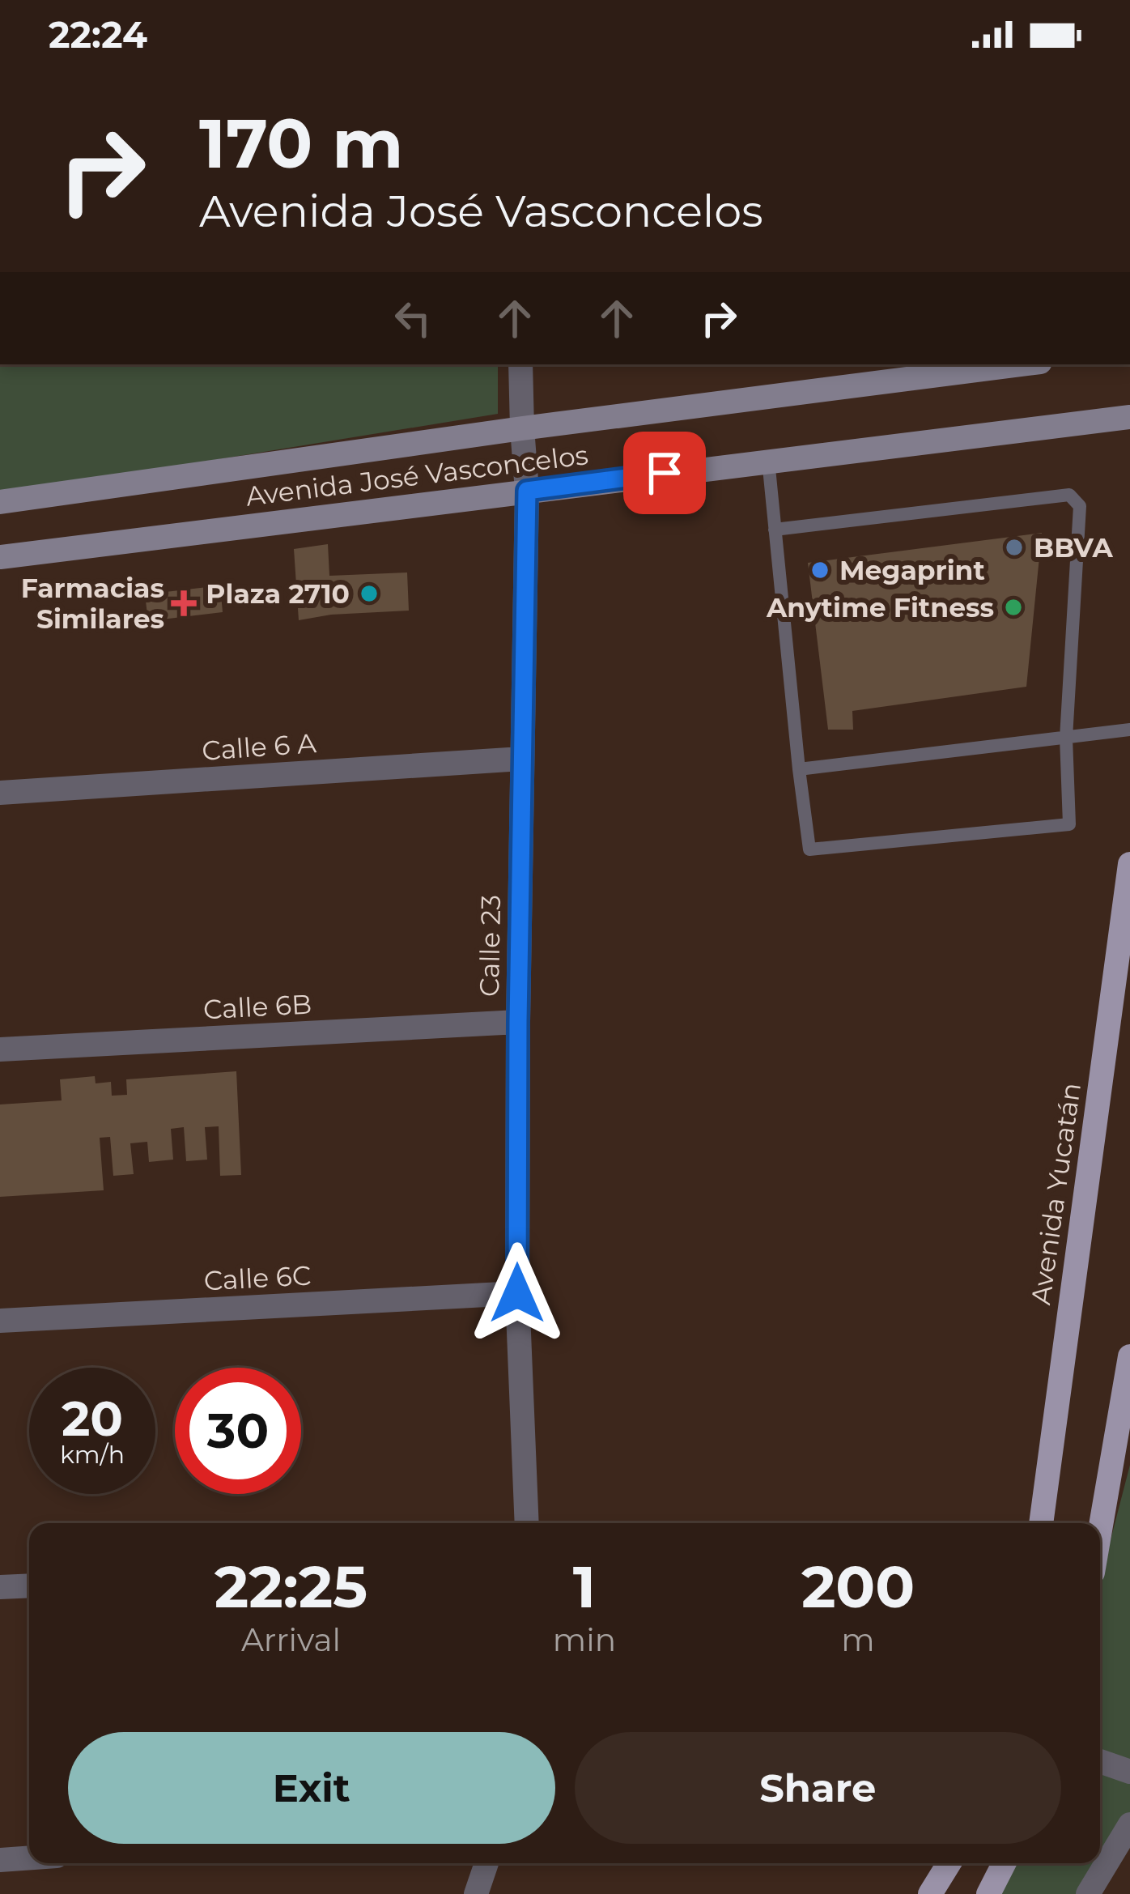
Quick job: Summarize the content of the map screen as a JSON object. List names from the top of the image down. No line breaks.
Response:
{"streets":{"main road":["Avenida José Vasconcelos","Avenida Yucatán"],"street":["Calle 6 A","Calle 23","Calle 6B","Calle 6C"]},"crossings":[["Avenida José Vasconcelos","Calle 23"],["Calle 6 A","Calle 23"],["Calle 23","Calle 6B"],["Calle 23","Calle 6C"]],"places":{"other":["BBVA","Megaprint","Plaza 2710","Anytime Fitness"],"health":["Farmacias Similares"]},"page":{"status":"22:24","turn":["170 m","Avenida José Vasconcelos"],"speed":"20 km/h","limit":"30","eta":["22:25","Arrival","1","min","200","m"],"buttons":["Exit","Share"]}}
